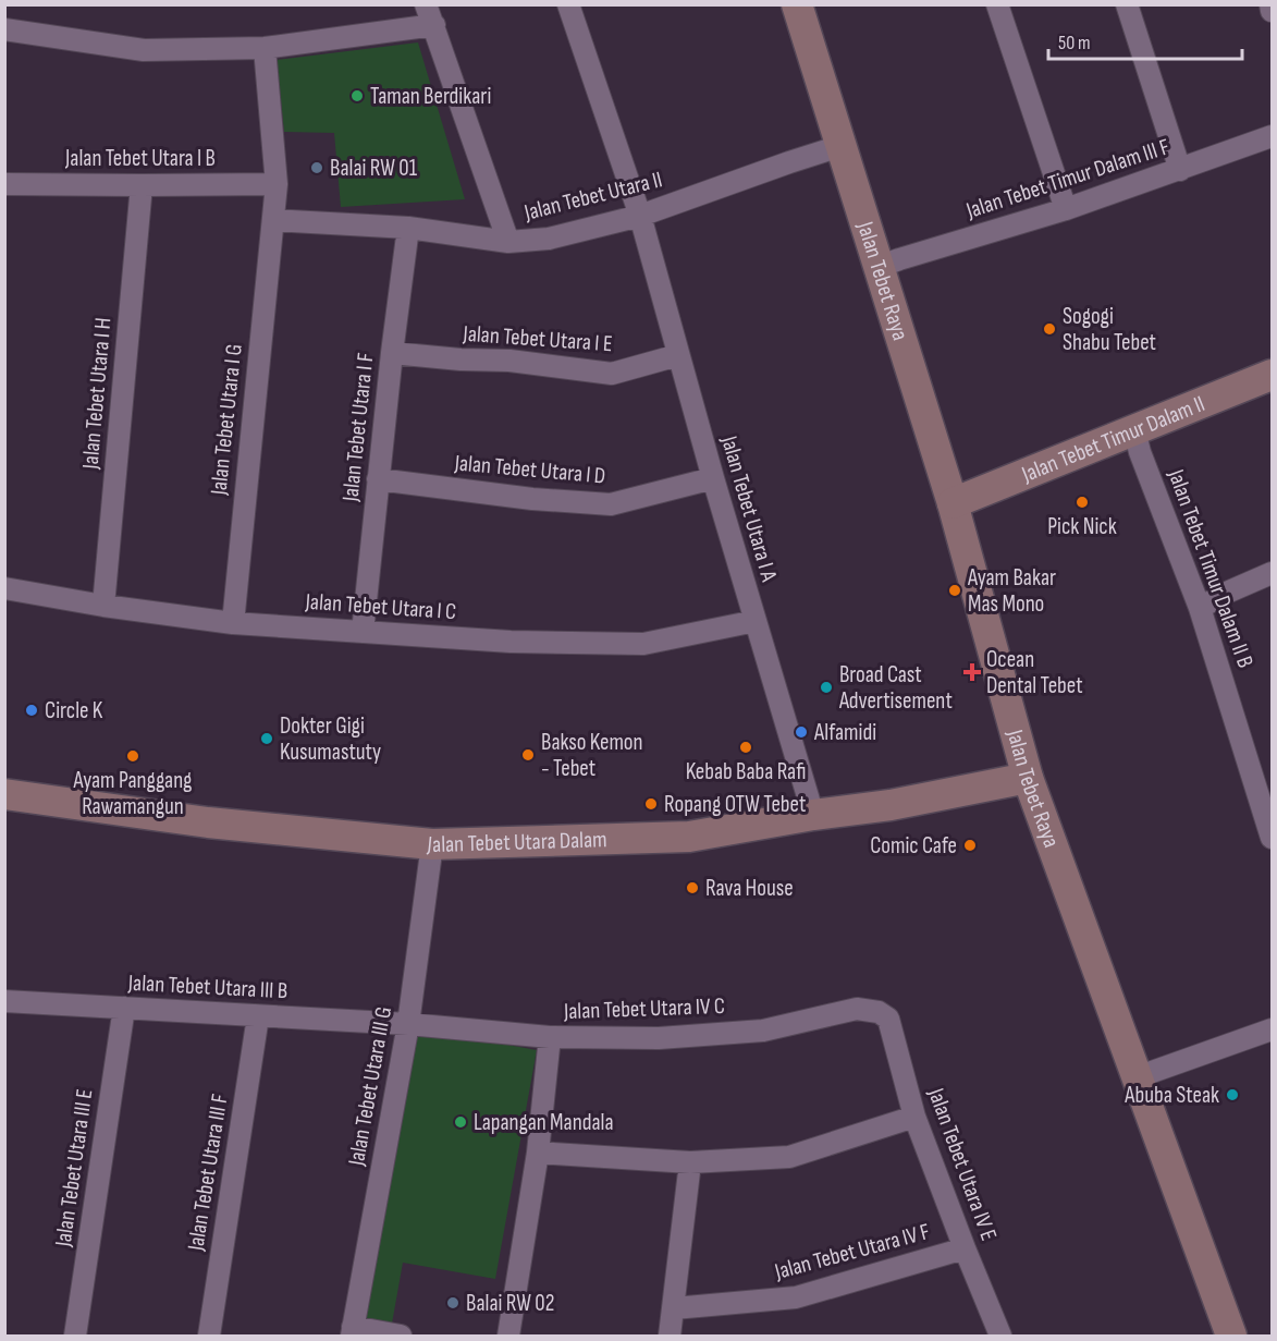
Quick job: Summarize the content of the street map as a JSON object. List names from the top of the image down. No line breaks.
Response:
{"streets":{"main road":["Jalan Tebet Raya","Jalan Tebet Timur Dalam II","Jalan Tebet Utara Dalam"],"street":["Jalan Tebet Utara I B","Jalan Tebet Timur Dalam III F","Jalan Tebet Utara II","Jalan Tebet Utara I E","Jalan Tebet Utara I H","Jalan Tebet Utara I G","Jalan Tebet Utara I F","Jalan Tebet Utara I D","Jalan Tebet Utara I A","Jalan Tebet Timur Dalam II B","Jalan Tebet Utara I C","Jalan Tebet Utara III B","Jalan Tebet Utara IV C","Jalan Tebet Utara III G","Jalan Tebet Utara IV E","Jalan Tebet Utara III E","Jalan Tebet Utara III F","Jalan Tebet Utara IV F"]},"crossings":[["Jalan Tebet Utara I B","Jalan Tebet Utara I H"],["Jalan Tebet Utara I B","Jalan Tebet Utara I G"],["Jalan Tebet Timur Dalam III F","Jalan Tebet Raya"],["Jalan Tebet Utara II","Jalan Tebet Raya"],["Jalan Tebet Utara II","Jalan Tebet Utara I G"],["Jalan Tebet Utara II","Jalan Tebet Utara I F"],["Jalan Tebet Utara II","Jalan Tebet Utara I A"],["Jalan Tebet Raya","Jalan Tebet Timur Dalam II"],["Jalan Tebet Raya","Jalan Tebet Utara Dalam"],["Jalan Tebet Utara I E","Jalan Tebet Utara I F"],["Jalan Tebet Utara I E","Jalan Tebet Utara I A"],["Jalan Tebet Utara I H","Jalan Tebet Utara I C"],["Jalan Tebet Utara I G","Jalan Tebet Utara I C"],["Jalan Tebet Utara I F","Jalan Tebet Utara I D"],["Jalan Tebet Utara I F","Jalan Tebet Utara I C"],["Jalan Tebet Timur Dalam II","Jalan Tebet Timur Dalam II B"],["Jalan Tebet Utara I D","Jalan Tebet Utara I A"],["Jalan Tebet Utara I A","Jalan Tebet Utara I C"],["Jalan Tebet Utara I A","Jalan Tebet Utara Dalam"],["Jalan Tebet Utara Dalam","Jalan Tebet Utara III G"],["Jalan Tebet Utara III B","Jalan Tebet Utara IV C"],["Jalan Tebet Utara III B","Jalan Tebet Utara III G"],["Jalan Tebet Utara III B","Jalan Tebet Utara III E"],["Jalan Tebet Utara III B","Jalan Tebet Utara III F"],["Jalan Tebet Utara IV C","Jalan Tebet Utara III G"],["Jalan Tebet Utara IV C","Jalan Tebet Utara IV E"],["Jalan Tebet Utara IV E","Jalan Tebet Utara IV F"]],"places":{"other":["Taman Berdikari","Balai RW 01","Sogogi Shabu Tebet","Pick Nick","Ayam Bakar Mas Mono","Broad Cast Advertisement","Circle K","Alfamidi","Dokter Gigi Kusumastuty","Kebab Baba Rafi","Bakso Kemon - Tebet","Ayam Panggang Rawamangun","Ropang OTW Tebet","Comic Cafe","Rava House","Abuba Steak","Lapangan Mandala","Balai RW 02"],"health":["Ocean Dental Tebet"]},"scale_bar":"50 m"}
